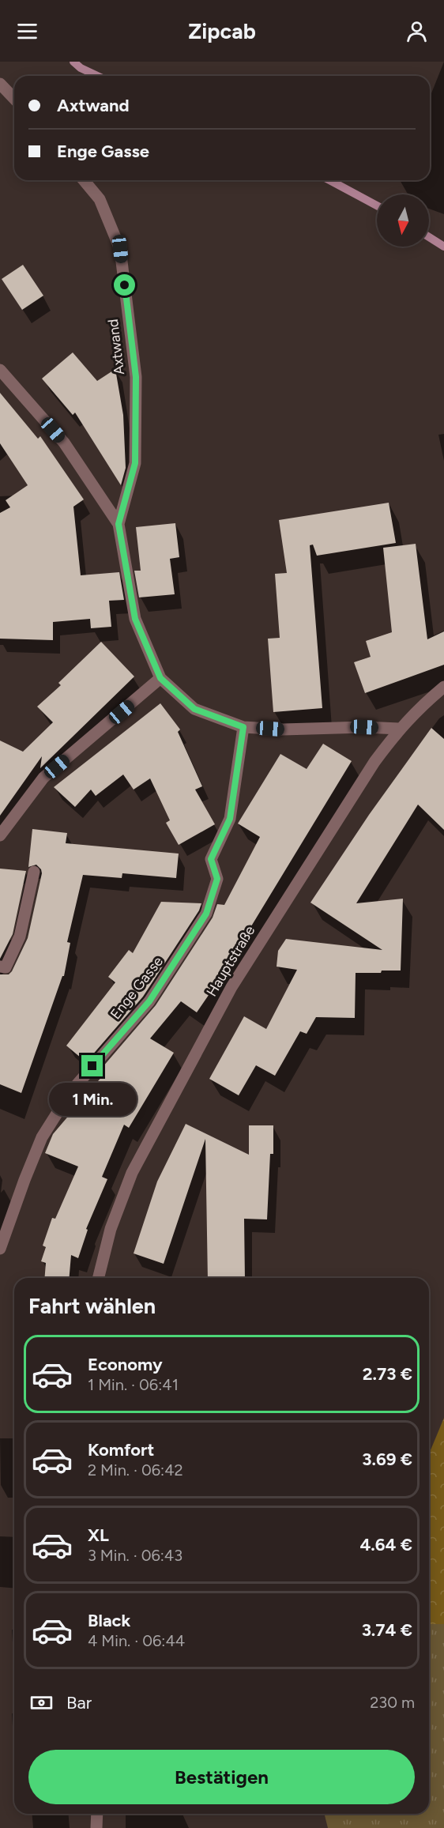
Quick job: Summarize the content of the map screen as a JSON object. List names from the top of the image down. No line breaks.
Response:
{"streets":{"street":["Axtwand","Hauptstraße","Enge Gasse"]},"north":"bottom","page":{"header":"Zipcab","banner":["Axtwand","Enge Gasse"],"bubble":"1 Min.","heading":"Fahrt wählen","list":[{"name":"Economy","note":"1 Min. · 06:41","value":"2.73 €"},{"name":"Komfort","note":"2 Min. · 06:42","value":"3.69 €"},{"name":"XL","note":"3 Min. · 06:43","value":"4.64 €"},{"name":"Black","note":"4 Min. · 06:44","value":"3.74 €"}],"pay":["Bar","230 m"],"buttons":"Bestätigen"}}
